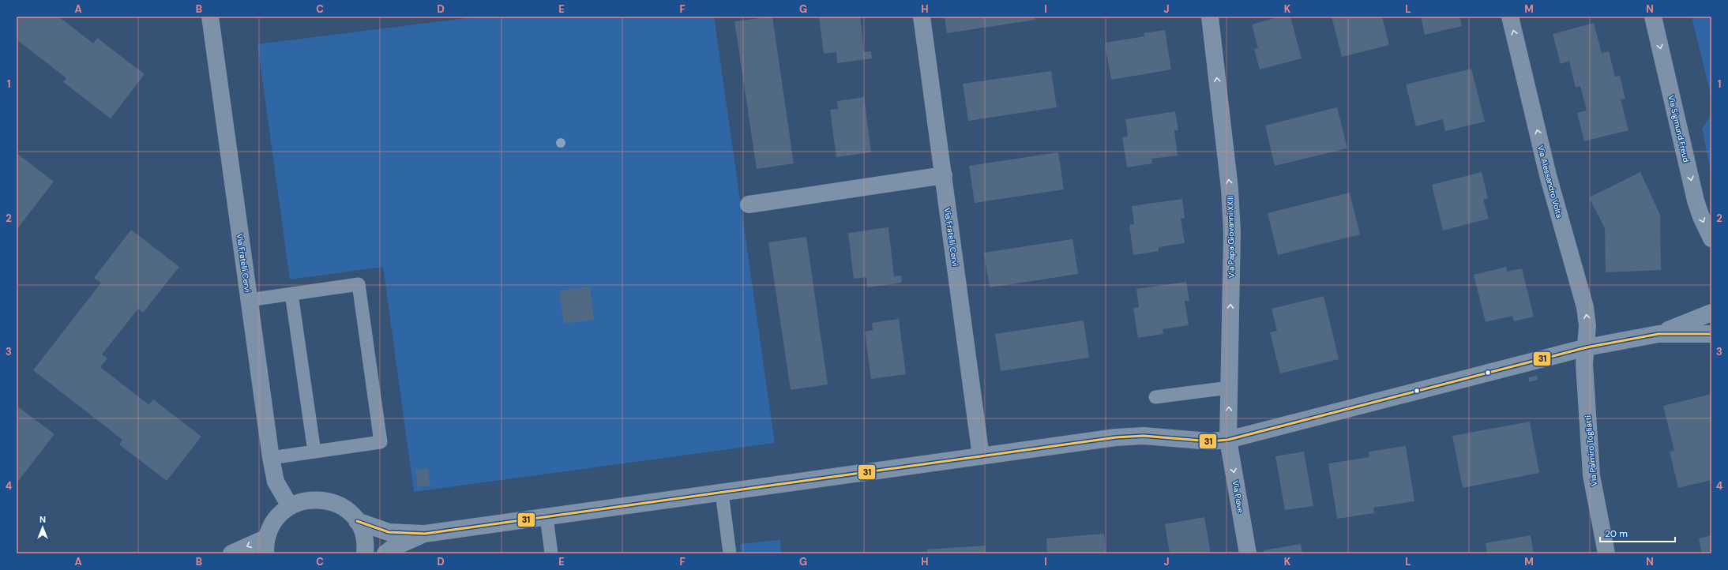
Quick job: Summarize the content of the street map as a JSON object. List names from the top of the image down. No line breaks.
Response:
{"streets":{"street":["Via Sigmund Freud","Via Alessandro Volta","Via Fratelli Cervi","Via Papa Giovanni XXIII","Via Palmiro Togliatti","Via Piave"]},"crossings":[["Via Alessandro Volta","Via Palmiro Togliatti"],["Via Papa Giovanni XXIII","Via Piave"]],"one_way":["Via Sigmund Freud","Via Alessandro Volta","Via Papa Giovanni XXIII","Via Piave"],"lines":["transit line 31"],"scale_bar":"20 m","north":"top","grid":{"columns":["A","B","C","D","E","F","G","H","I","J","K","L","M","N"],"rows":["1","2","3","4"]}}
